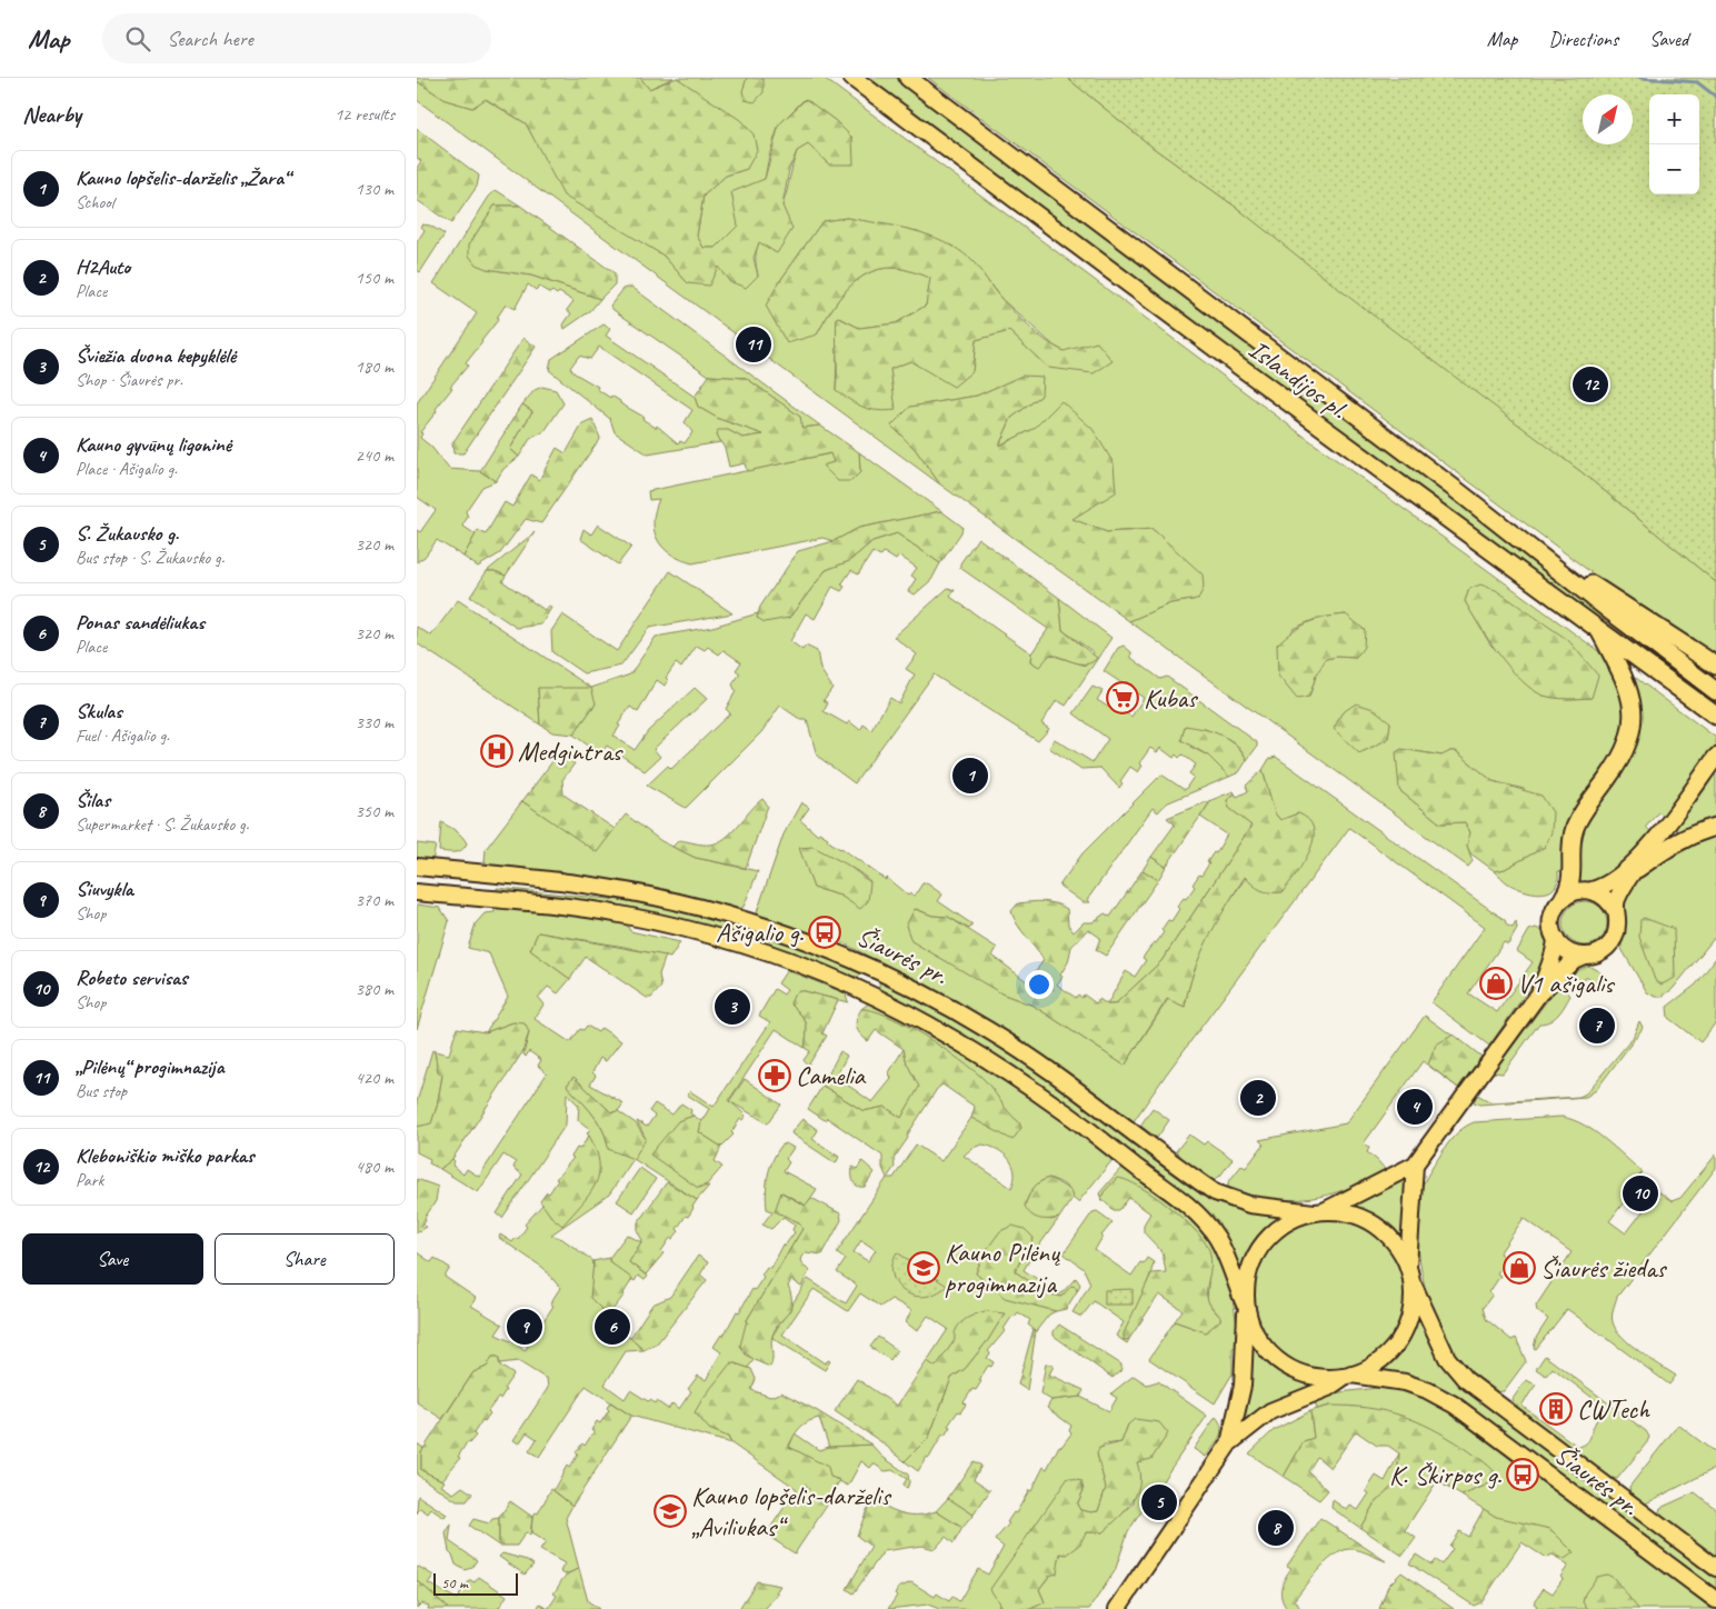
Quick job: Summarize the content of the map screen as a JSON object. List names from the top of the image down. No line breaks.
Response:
{"streets":{"highway":["Islandijos pl."],"main road":["Šiaurės pr."]},"places":{"supermarket":["Kubas"],"hospital":["Medgintras"],"bus stop":["Ašigalio g.","K. Škirpos g."],"shop":["V1 ašigalis","Šiaurės žiedas"],"pharmacy":["Camelia"],"school or university":["Kauno Pilėnų progimnazija","Kauno lopšelis-darželis „Aviliukas“"],"building":["CWTech"]},"scale_bar":"50 m","north":"top right","page":{"header":"Map","search":"Search here","nav":["Map","Directions","Saved"],"heading":["Nearby","12 results"],"map_buttons":["+","−"],"list":[{"mark":"1","name":"Kauno lopšelis-darželis „Žara“","note":"School","value":"130 m"},{"mark":"2","name":"H2Auto","note":"Place","value":"150 m"},{"mark":"3","name":"Šviežia duona kepyklėlė","note":"Shop · Šiaurės pr.","value":"180 m"},{"mark":"4","name":"Kauno gyvūnų ligoninė","note":"Place · Ašigalio g.","value":"240 m"},{"mark":"5","name":"S. Žukausko g.","note":"Bus stop · S. Žukausko g.","value":"320 m"},{"mark":"6","name":"Ponas sandėliukas","note":"Place","value":"320 m"},{"mark":"7","name":"Skulas","note":"Fuel · Ašigalio g.","value":"330 m"},{"mark":"8","name":"Šilas","note":"Supermarket · S. Žukausko g.","value":"350 m"},{"mark":"9","name":"Siuvykla","note":"Shop","value":"370 m"},{"mark":"10","name":"Robeto servisas","note":"Shop","value":"380 m"},{"mark":"11","name":"„Pilėnų“ progimnazija","note":"Bus stop","value":"420 m"},{"mark":"12","name":"Kleboniškio miško parkas","note":"Park","value":"480 m"}],"pins":["11","12","1","3","7","2","4","10","6","9","5","8"],"buttons":["Save","Share"],"scale":"50 m"}}
